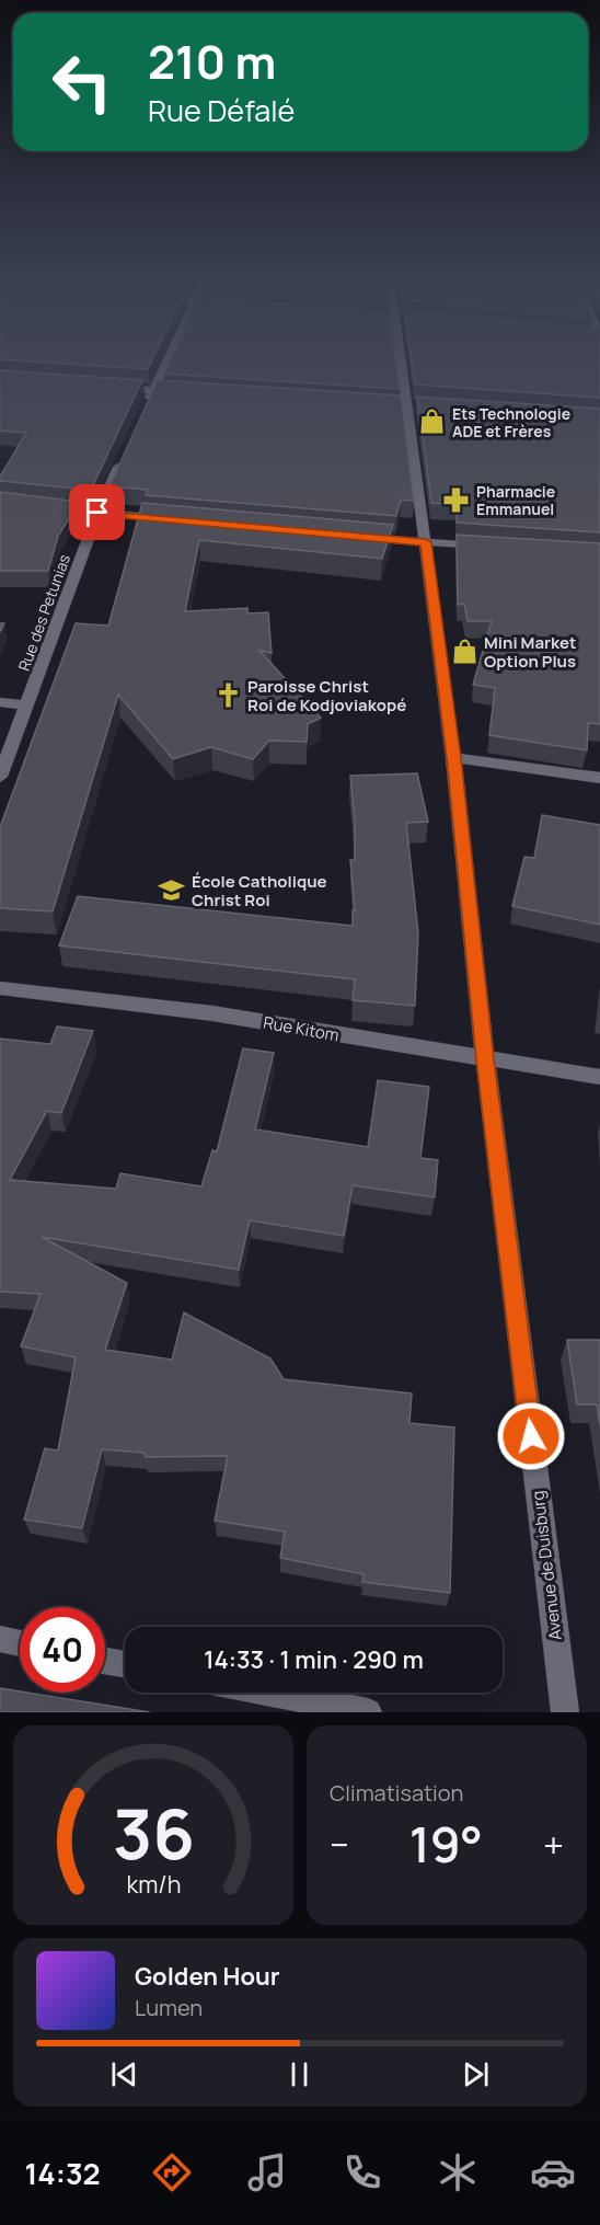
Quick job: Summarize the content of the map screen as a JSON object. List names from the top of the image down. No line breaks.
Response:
{"streets":{"street":["Rue des Petunias","Rue Kitom","Avenue de Duisburg"]},"crossings":[["Rue Kitom","Avenue de Duisburg"]],"places":{"shop":["Ets Technologie ADE et Frères","Mini Market Option Plus"],"pharmacy":["Pharmacie Emmanuel"],"church":["Paroisse Christ Roi de Kodjoviakopé"],"school or university":["École Catholique Christ Roi"]},"page":{"turn":["210 m","Rue Défalé"],"limit":"40","trip":"14:33 · 1 min · 290 m","tile":"Climatisation","heat":["−","19°","+"],"song":["Golden Hour","Lumen"],"tabs":"14:32","gauge":["36","km/h"]}}
